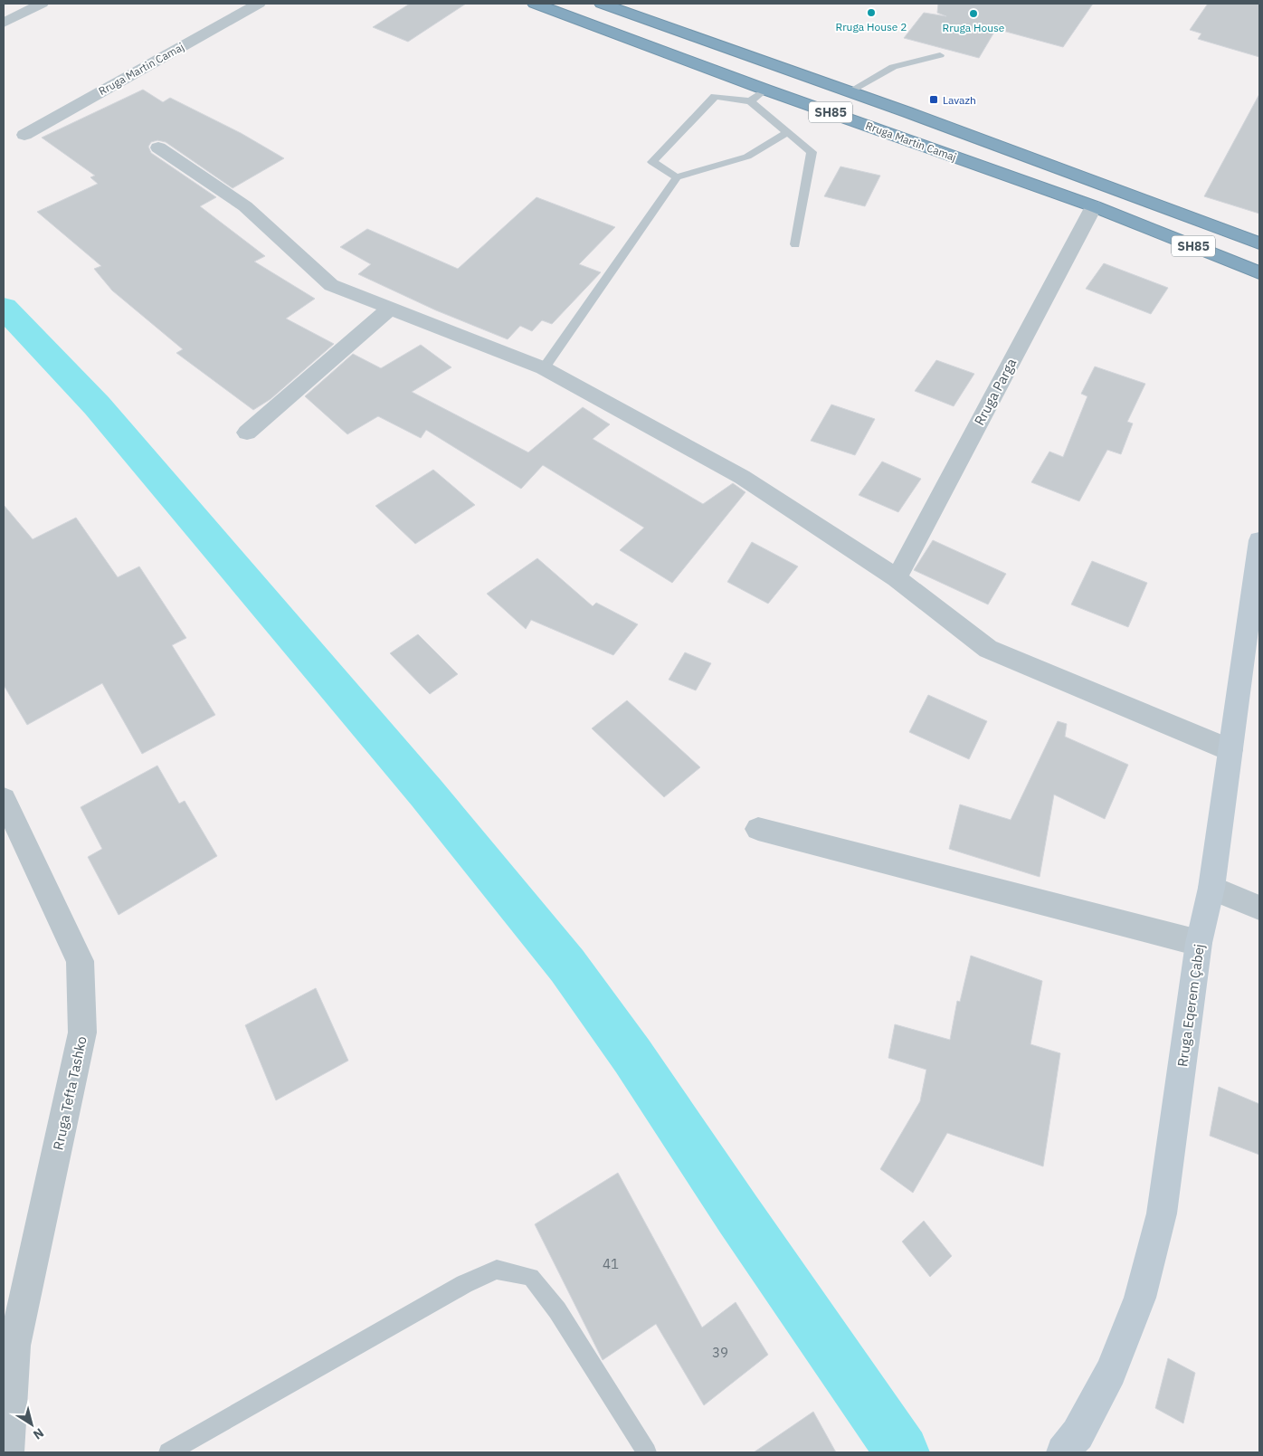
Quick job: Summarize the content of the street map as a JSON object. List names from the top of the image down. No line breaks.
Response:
{"streets":{"highway":["Rruga Martin Camaj","SH85"],"main road":["Rruga Eqerem Çabej"],"street":["Rruga Parga","Rruga Tefta Tashko"]},"crossings":[["Rruga Martin Camaj","Rruga Parga"]],"places":{"other":["Rruga House 2","Rruga House"],"transit":["Lavazh"]},"house_numbers":["41","39"],"north":"bottom right"}
